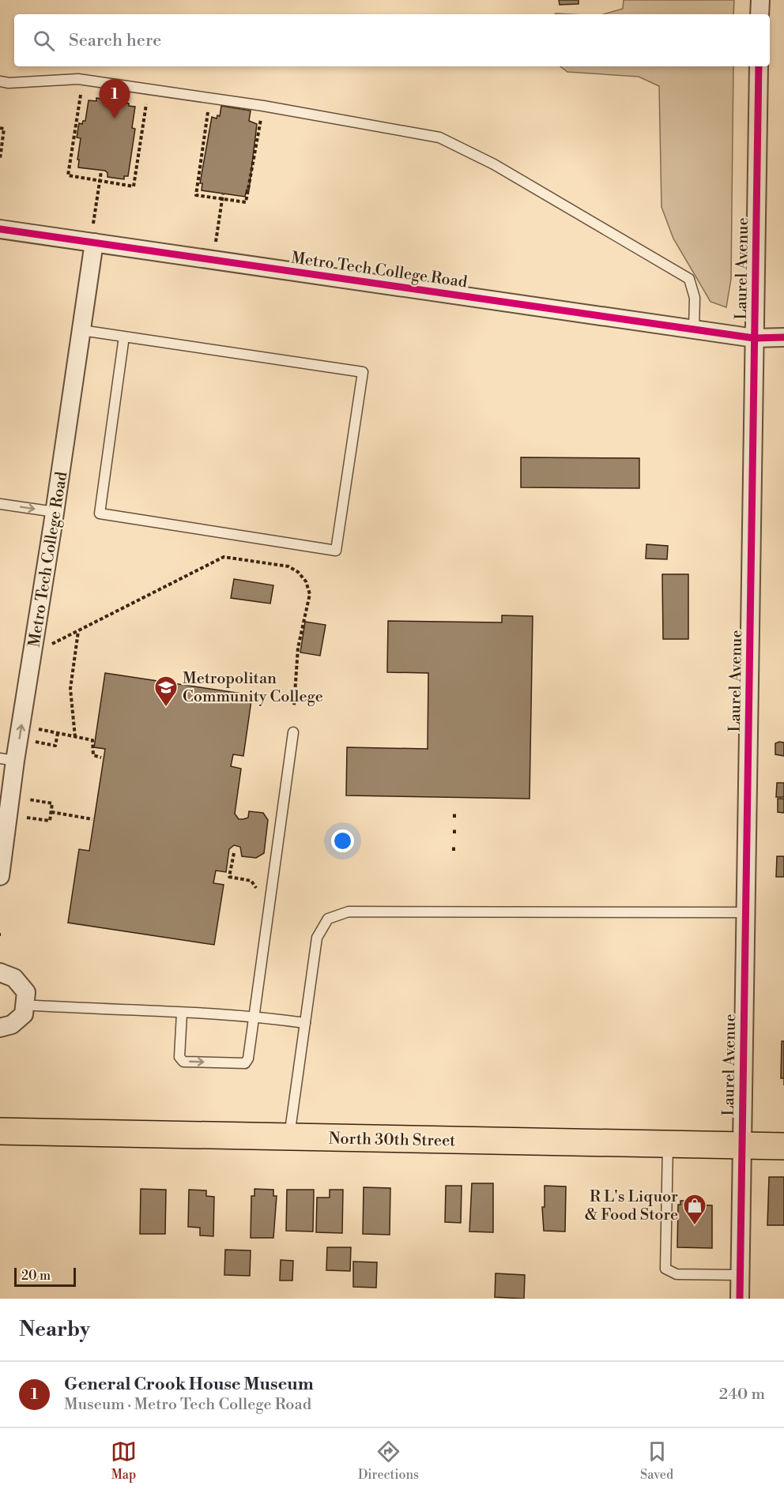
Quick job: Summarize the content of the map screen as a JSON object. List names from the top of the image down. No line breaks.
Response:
{"streets":{"highway":["North 30th Street"],"street":["Laurel Avenue","Metro Tech College Road"]},"crossings":[["Laurel Avenue","Metro Tech College Road"],["Laurel Avenue","North 30th Street"]],"places":{"school or university":["Metropolitan Community College"],"shop":["R L's Liquor & Food Store"]},"scale_bar":"20 m","page":{"search":"Search here","pins":"1","scale":"20 m","heading":"Nearby","list":[{"mark":"1","name":"General Crook House Museum","note":"Museum · Metro Tech College Road","value":"240 m"}],"nav":["Map","Directions","Saved"]}}
